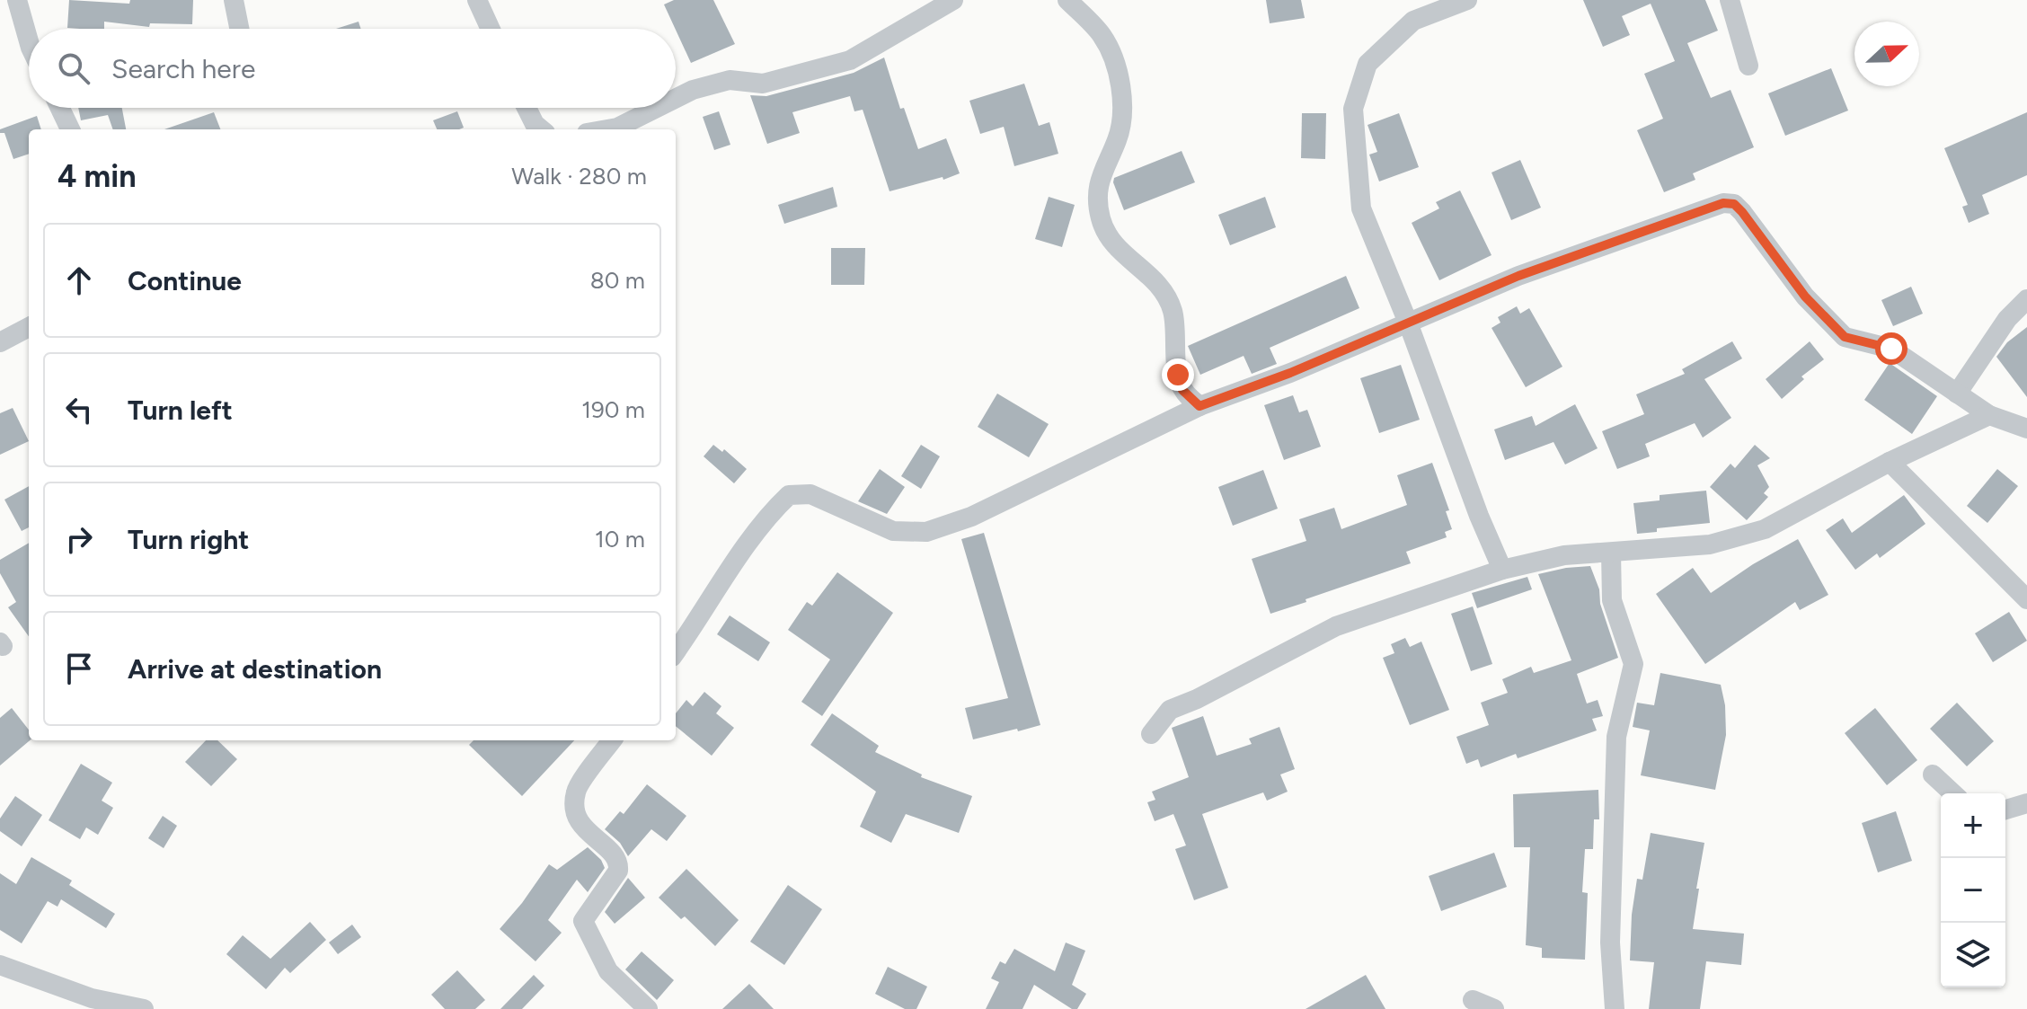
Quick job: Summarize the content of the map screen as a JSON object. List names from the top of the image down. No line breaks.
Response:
{"north":"right","page":{"search":"Search here","heading":["4 min","Walk · 280 m"],"list":[["Continue","80 m"],["Turn left","190 m"],["Turn right","10 m"],"Arrive at destination"],"map_buttons":["+","−"]}}
